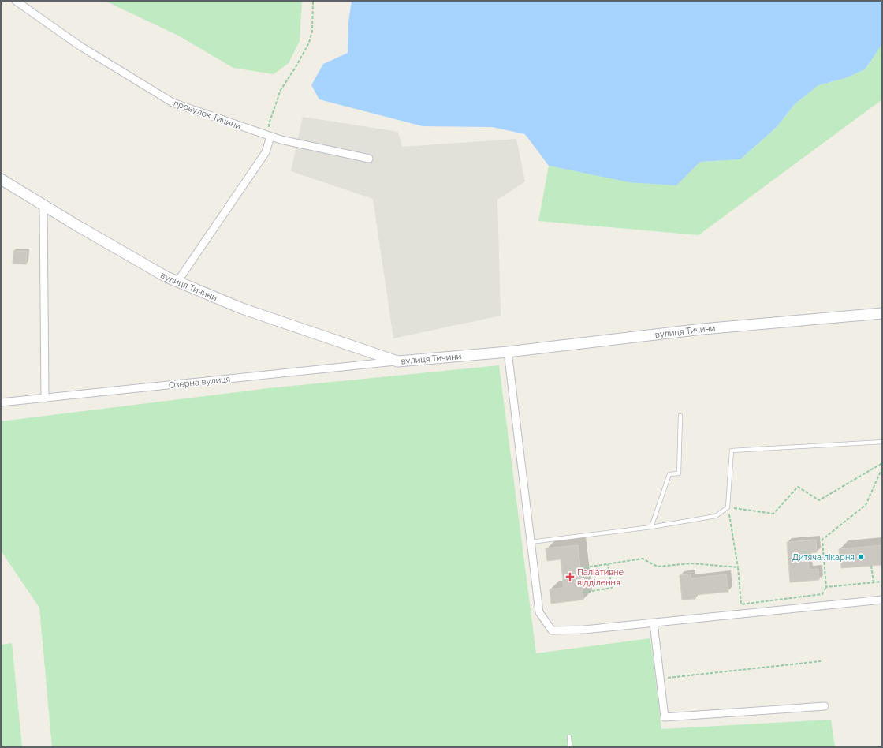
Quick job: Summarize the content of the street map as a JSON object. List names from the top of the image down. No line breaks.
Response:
{"streets":{"street":["провулок Тичини","вулиця Тичини","Озерна вулиця"]},"crossings":[["вулиця Тичини","Озерна вулиця"]],"places":{"other":["Дитяча лікарня"],"health":["Паліативне відділення"]}}
